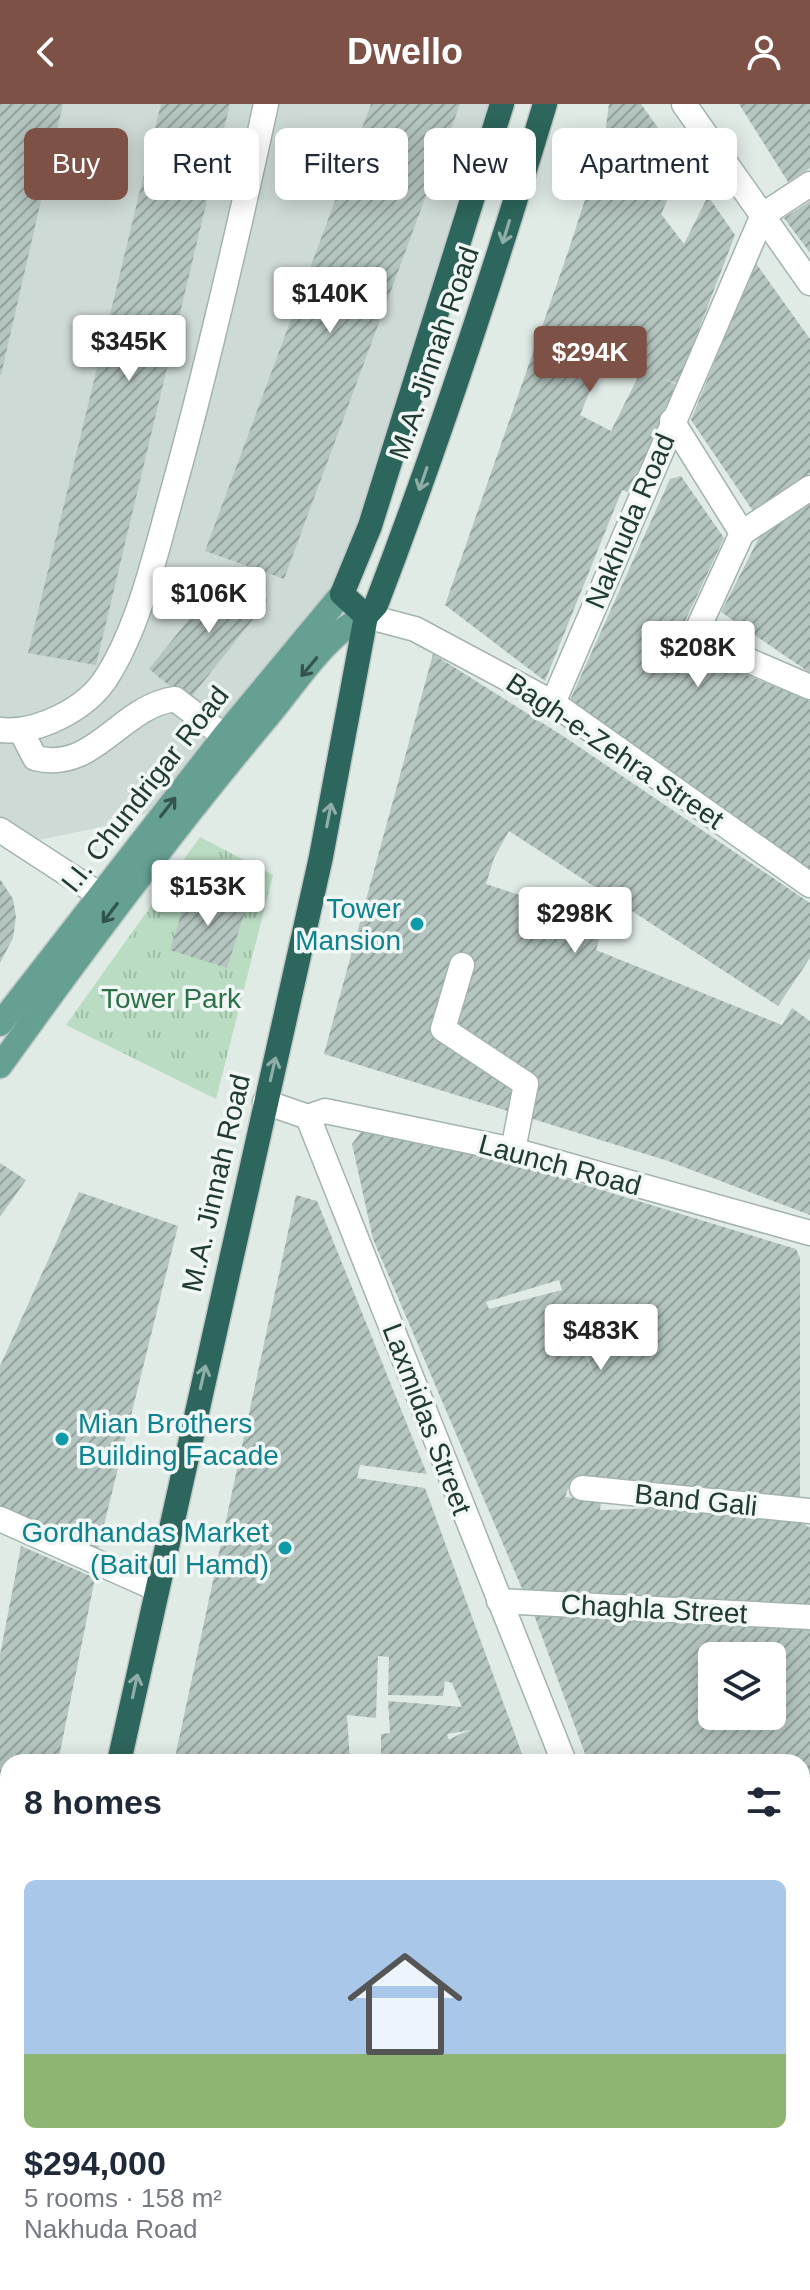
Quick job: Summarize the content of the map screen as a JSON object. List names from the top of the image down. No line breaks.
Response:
{"streets":{"highway":["M.A. Jinnah Road"],"main road":["I.I. Chundrigar Road"],"street":["Nakhuda Road","Bagh-e-Zehra Street","Launch Road","Laxmidas Street","Band Gali","Chaghla Street"]},"crossings":[["M.A. Jinnah Road","Bagh-e-Zehra Street"],["M.A. Jinnah Road","I.I. Chundrigar Road"],["Nakhuda Road","Bagh-e-Zehra Street"],["Bagh-e-Zehra Street","I.I. Chundrigar Road"],["Launch Road","Laxmidas Street"],["Laxmidas Street","Chaghla Street"]],"parks":["Tower Park"],"places":["Tower Mansion","Mian Brothers Building Facade","Gordhandas Market (Bait ul Hamd)"],"page":{"header":"Dwello","chip":["Buy","Rent","Filters","New","Apartment"],"price":["$140K","$345K","$294K","$106K","$208K","$153K","$298K","$483K"],"heading":"8 homes","list":[{"name":"$294,000","note":"5 rooms · 158 m² · Nakhuda Road"}]}}
